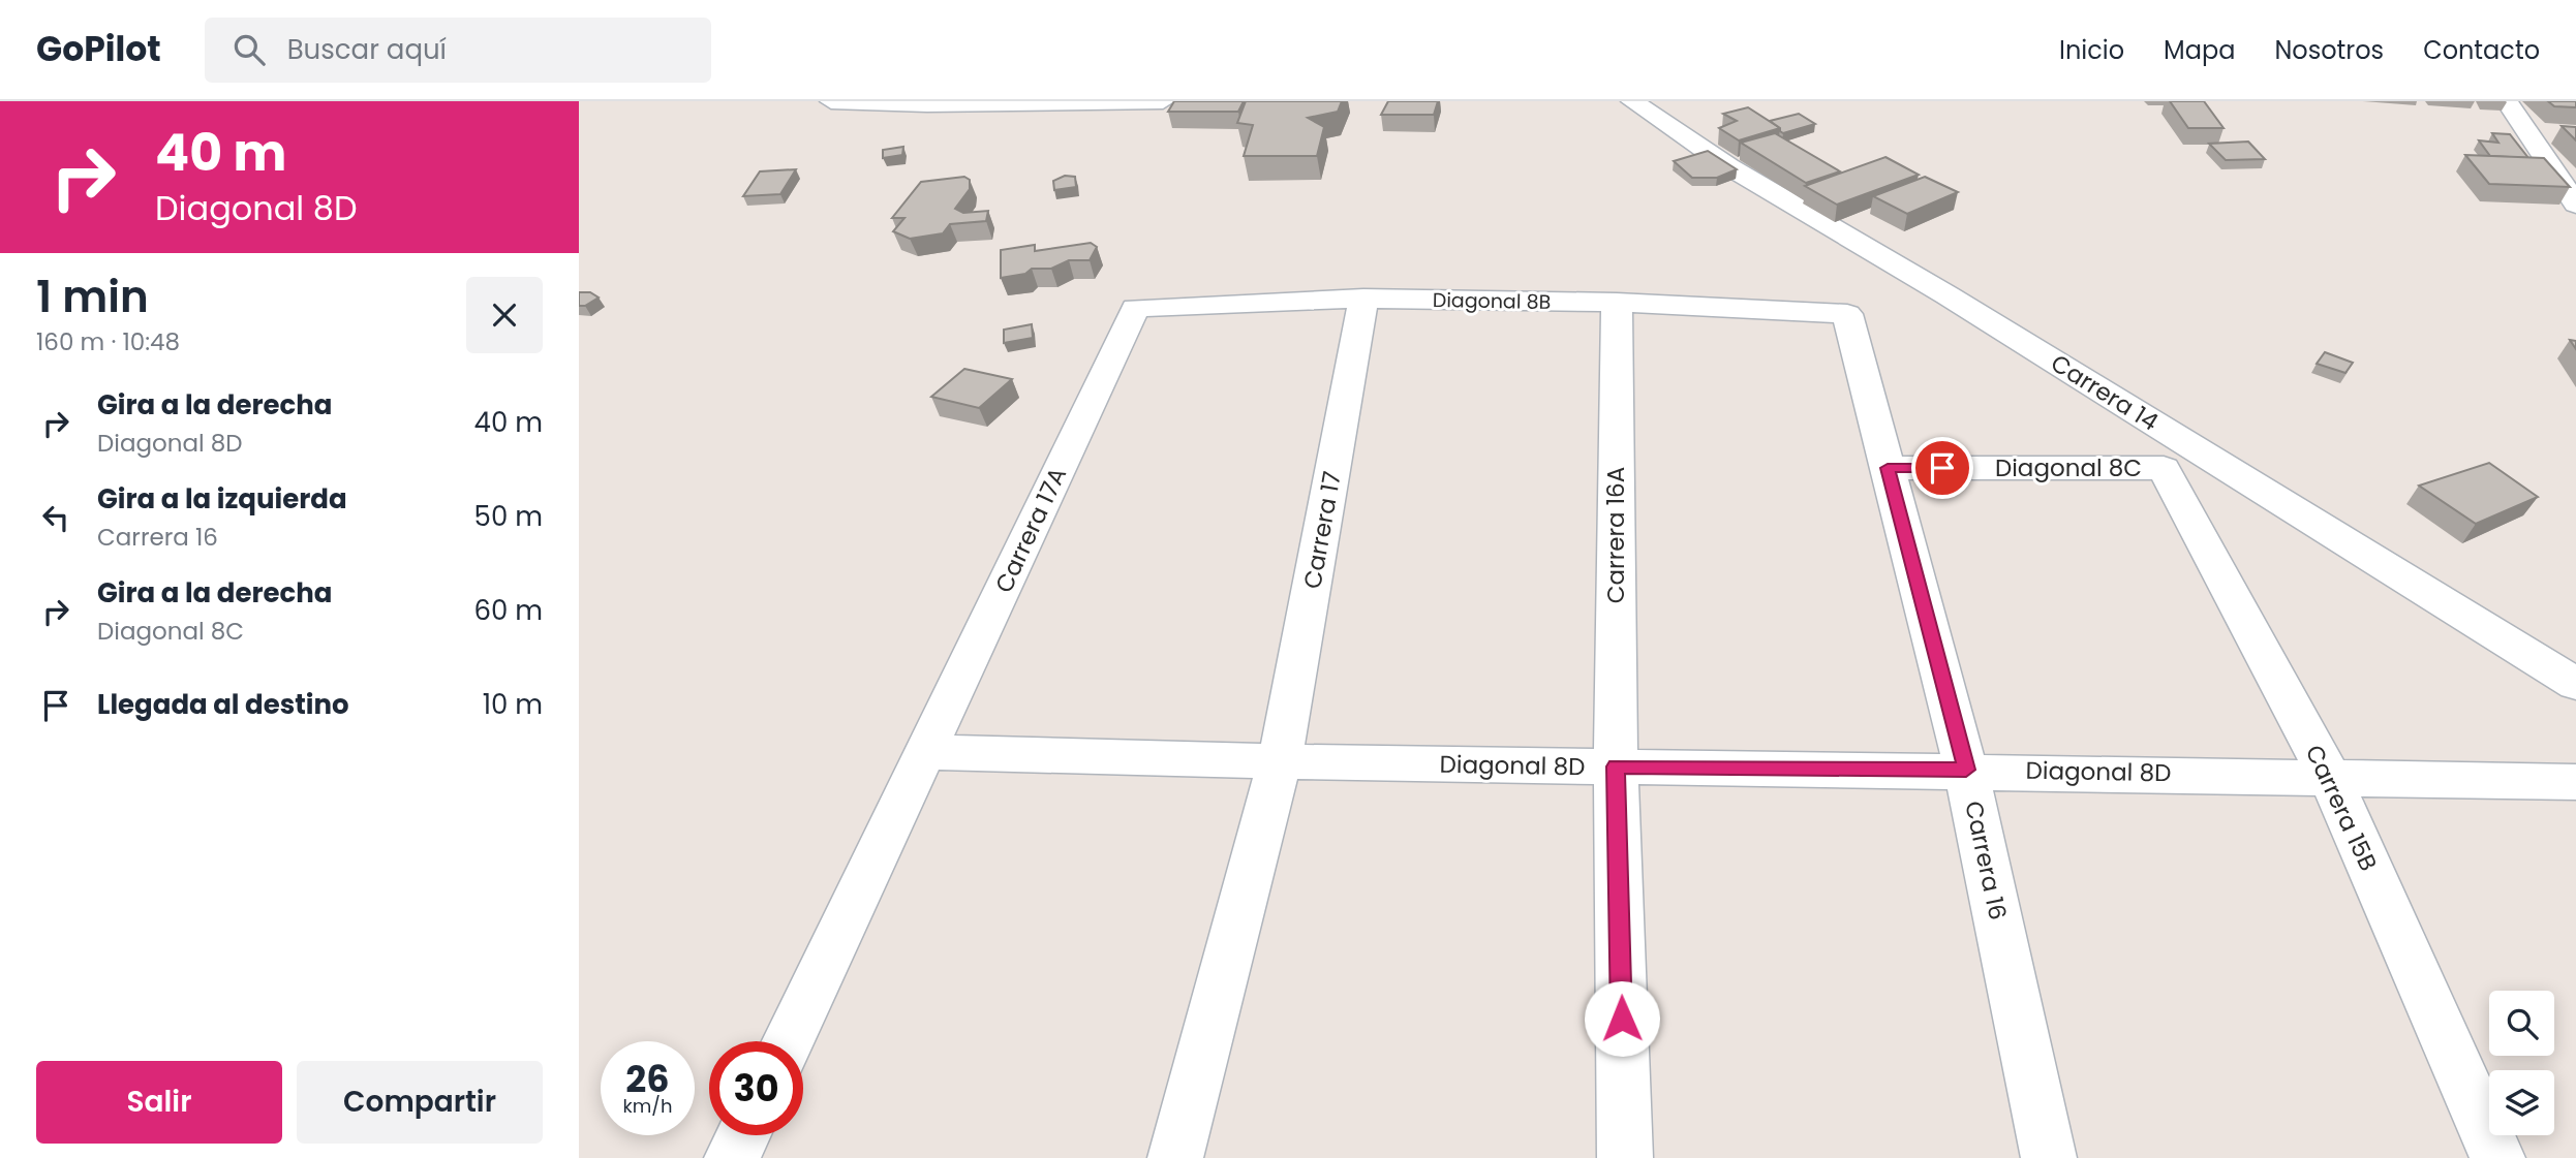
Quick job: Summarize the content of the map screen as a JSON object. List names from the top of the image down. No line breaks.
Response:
{"streets":{"street":["Diagonal 8B","Carrera 14","Diagonal 8C","Carrera 17A","Carrera 17","Carrera 16A","Diagonal 8D","Carrera 15B","Carrera 16"]},"crossings":[["Diagonal 8B","Carrera 17A"],["Diagonal 8B","Carrera 17"],["Diagonal 8B","Carrera 16A"],["Diagonal 8B","Carrera 16"],["Diagonal 8C","Carrera 15B"],["Diagonal 8C","Carrera 16"],["Carrera 17A","Diagonal 8D"],["Carrera 17","Diagonal 8D"],["Carrera 16A","Diagonal 8D"],["Diagonal 8D","Carrera 15B"],["Diagonal 8D","Carrera 16"]],"page":{"header":"GoPilot","search":"Buscar aquí","nav":["Inicio","Mapa","Nosotros","Contacto"],"turn":["40 m","Diagonal 8D"],"heading":["1 min","160 m · 10:48"],"list":[{"name":"Gira a la derecha","note":"Diagonal 8D","value":"40 m"},{"name":"Gira a la izquierda","note":"Carrera 16","value":"50 m"},{"name":"Gira a la derecha","note":"Diagonal 8C","value":"60 m"},{"name":"Llegada al destino","value":"10 m"}],"speed":"26 km/h","limit":"30","buttons":["Salir","Compartir"]}}
